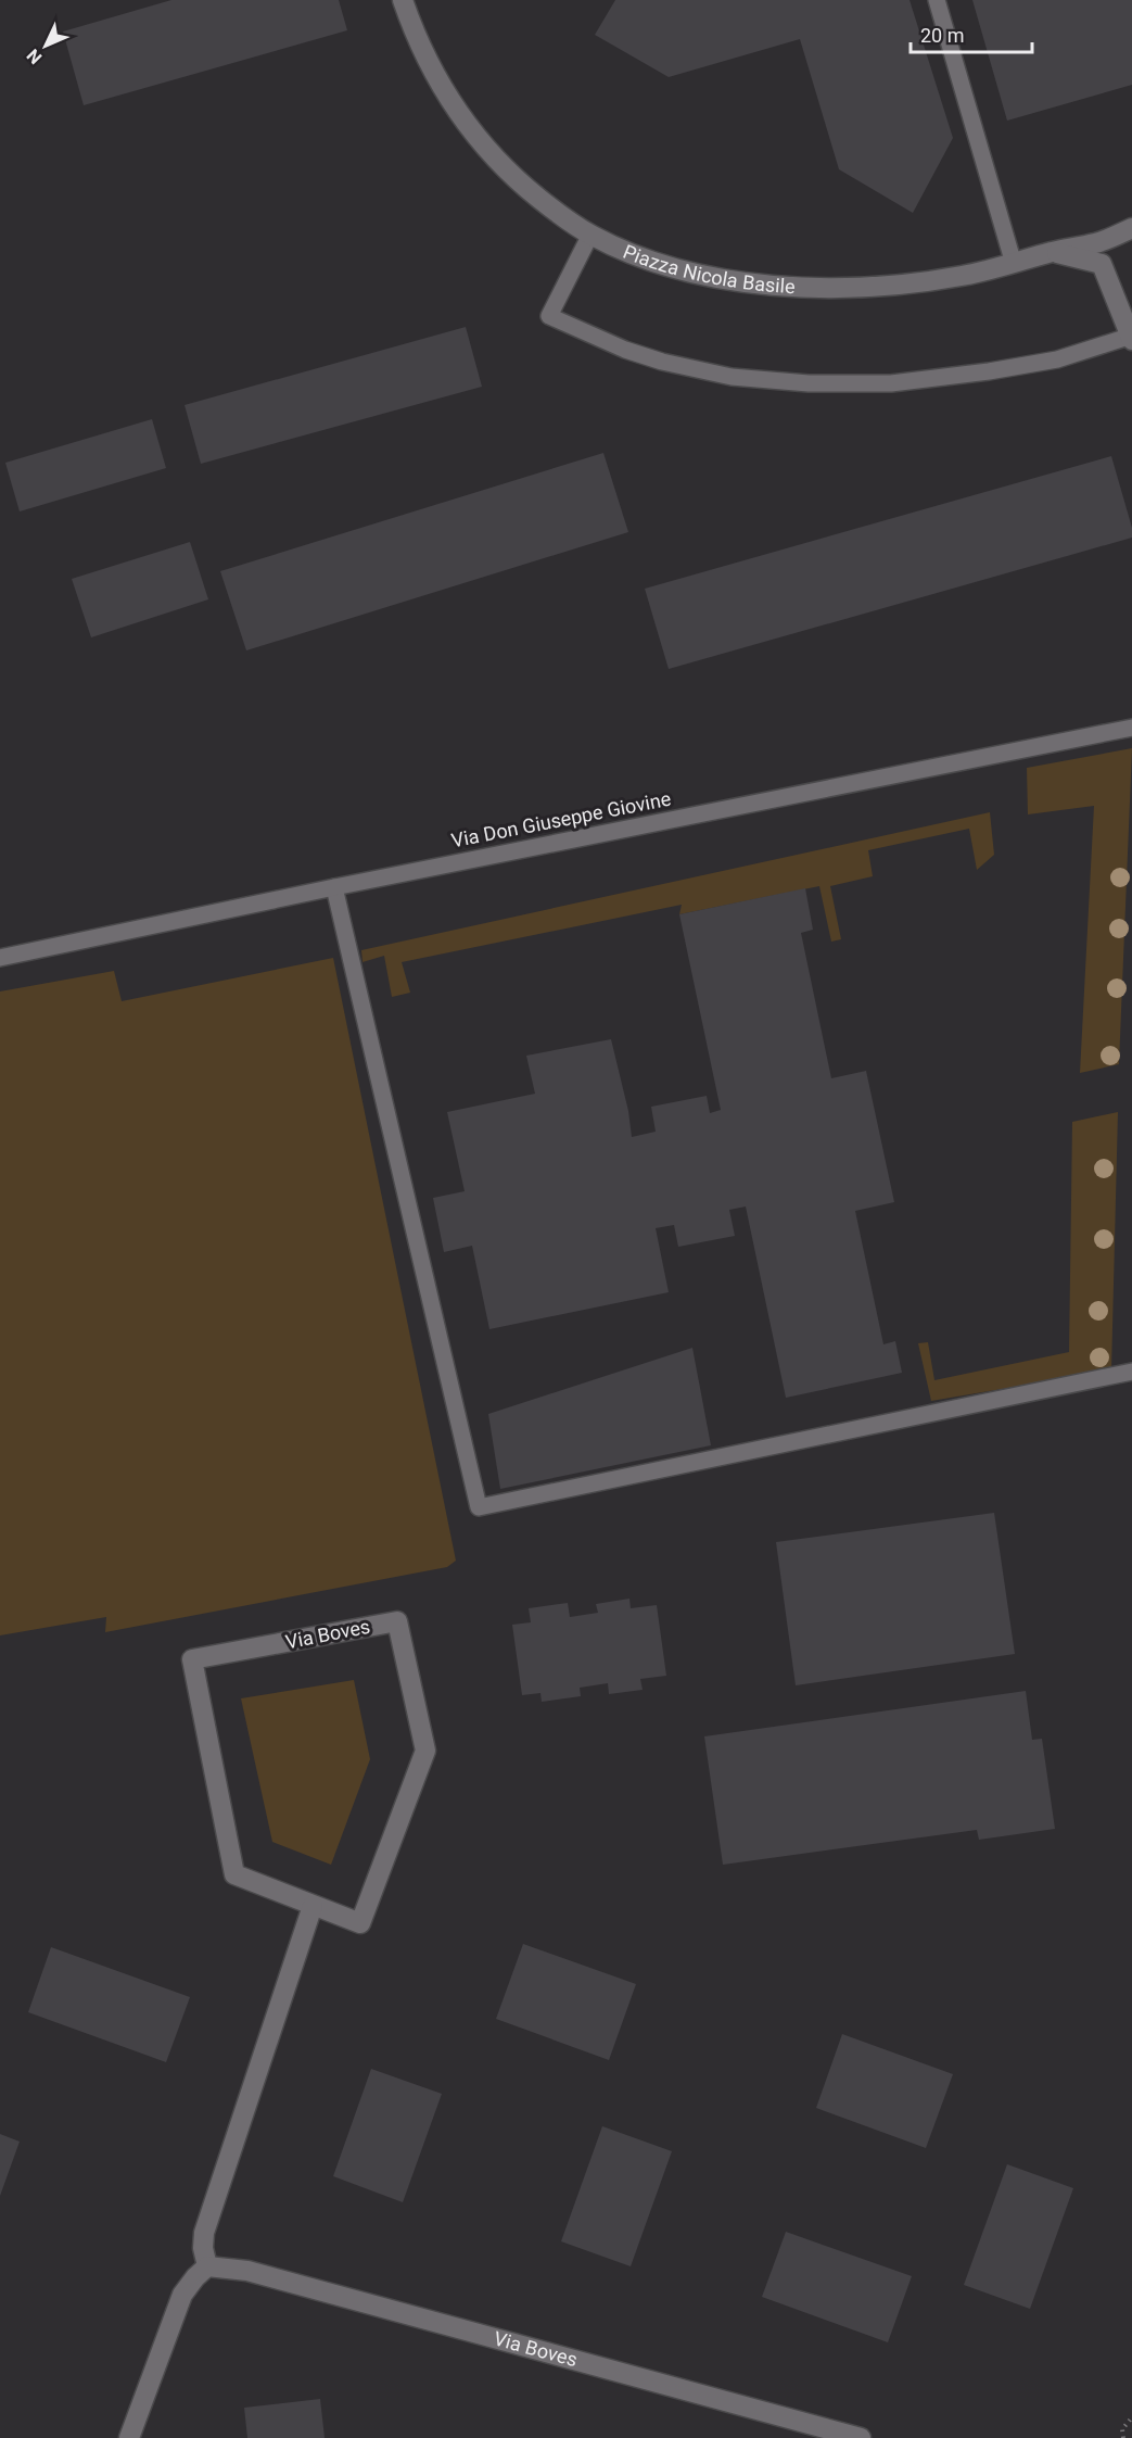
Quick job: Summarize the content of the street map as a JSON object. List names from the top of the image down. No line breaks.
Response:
{"streets":{"street":["Piazza Nicola Basile","Via Boves"],"lane":["Via Don Giuseppe Giovine"]},"scale_bar":"20 m","north":"bottom left"}
